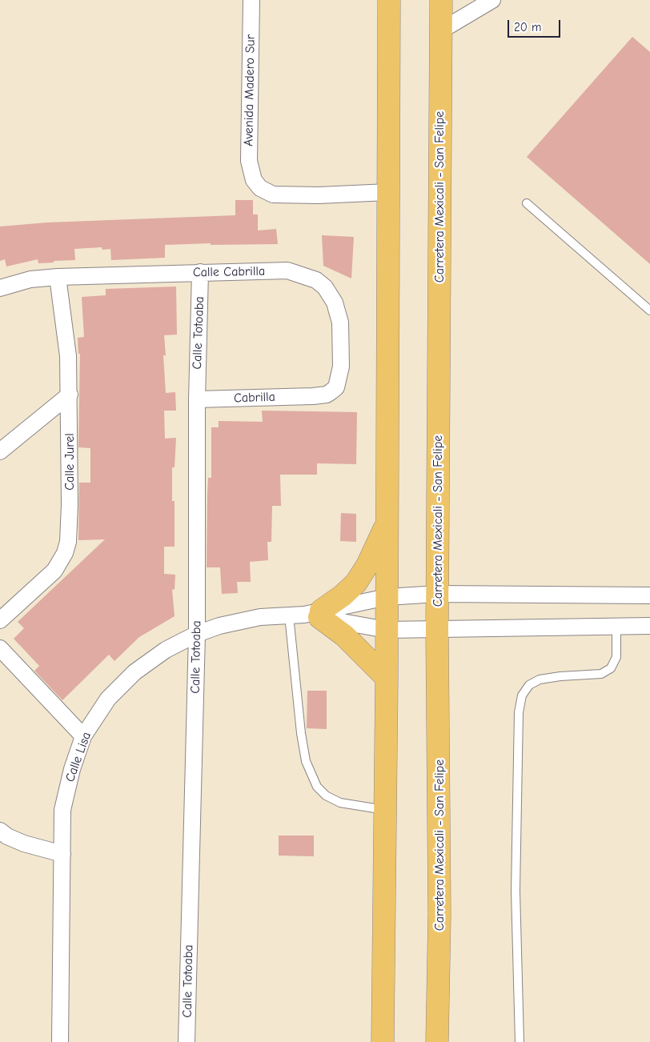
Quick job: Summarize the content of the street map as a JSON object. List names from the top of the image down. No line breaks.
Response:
{"streets":{"highway":["Carretera Mexicali - San Felipe"],"street":["Avenida Madero Sur","Calle Cabrilla","Calle Totoaba","Cabrilla","Calle Jurel","Calle Lisa"]},"crossings":[["Carretera Mexicali - San Felipe","Calle Lisa"],["Calle Cabrilla","Calle Totoaba"],["Calle Cabrilla","Cabrilla"],["Calle Cabrilla","Calle Jurel"],["Calle Totoaba","Cabrilla"],["Calle Totoaba","Calle Lisa"]],"scale_bar":"20 m"}
